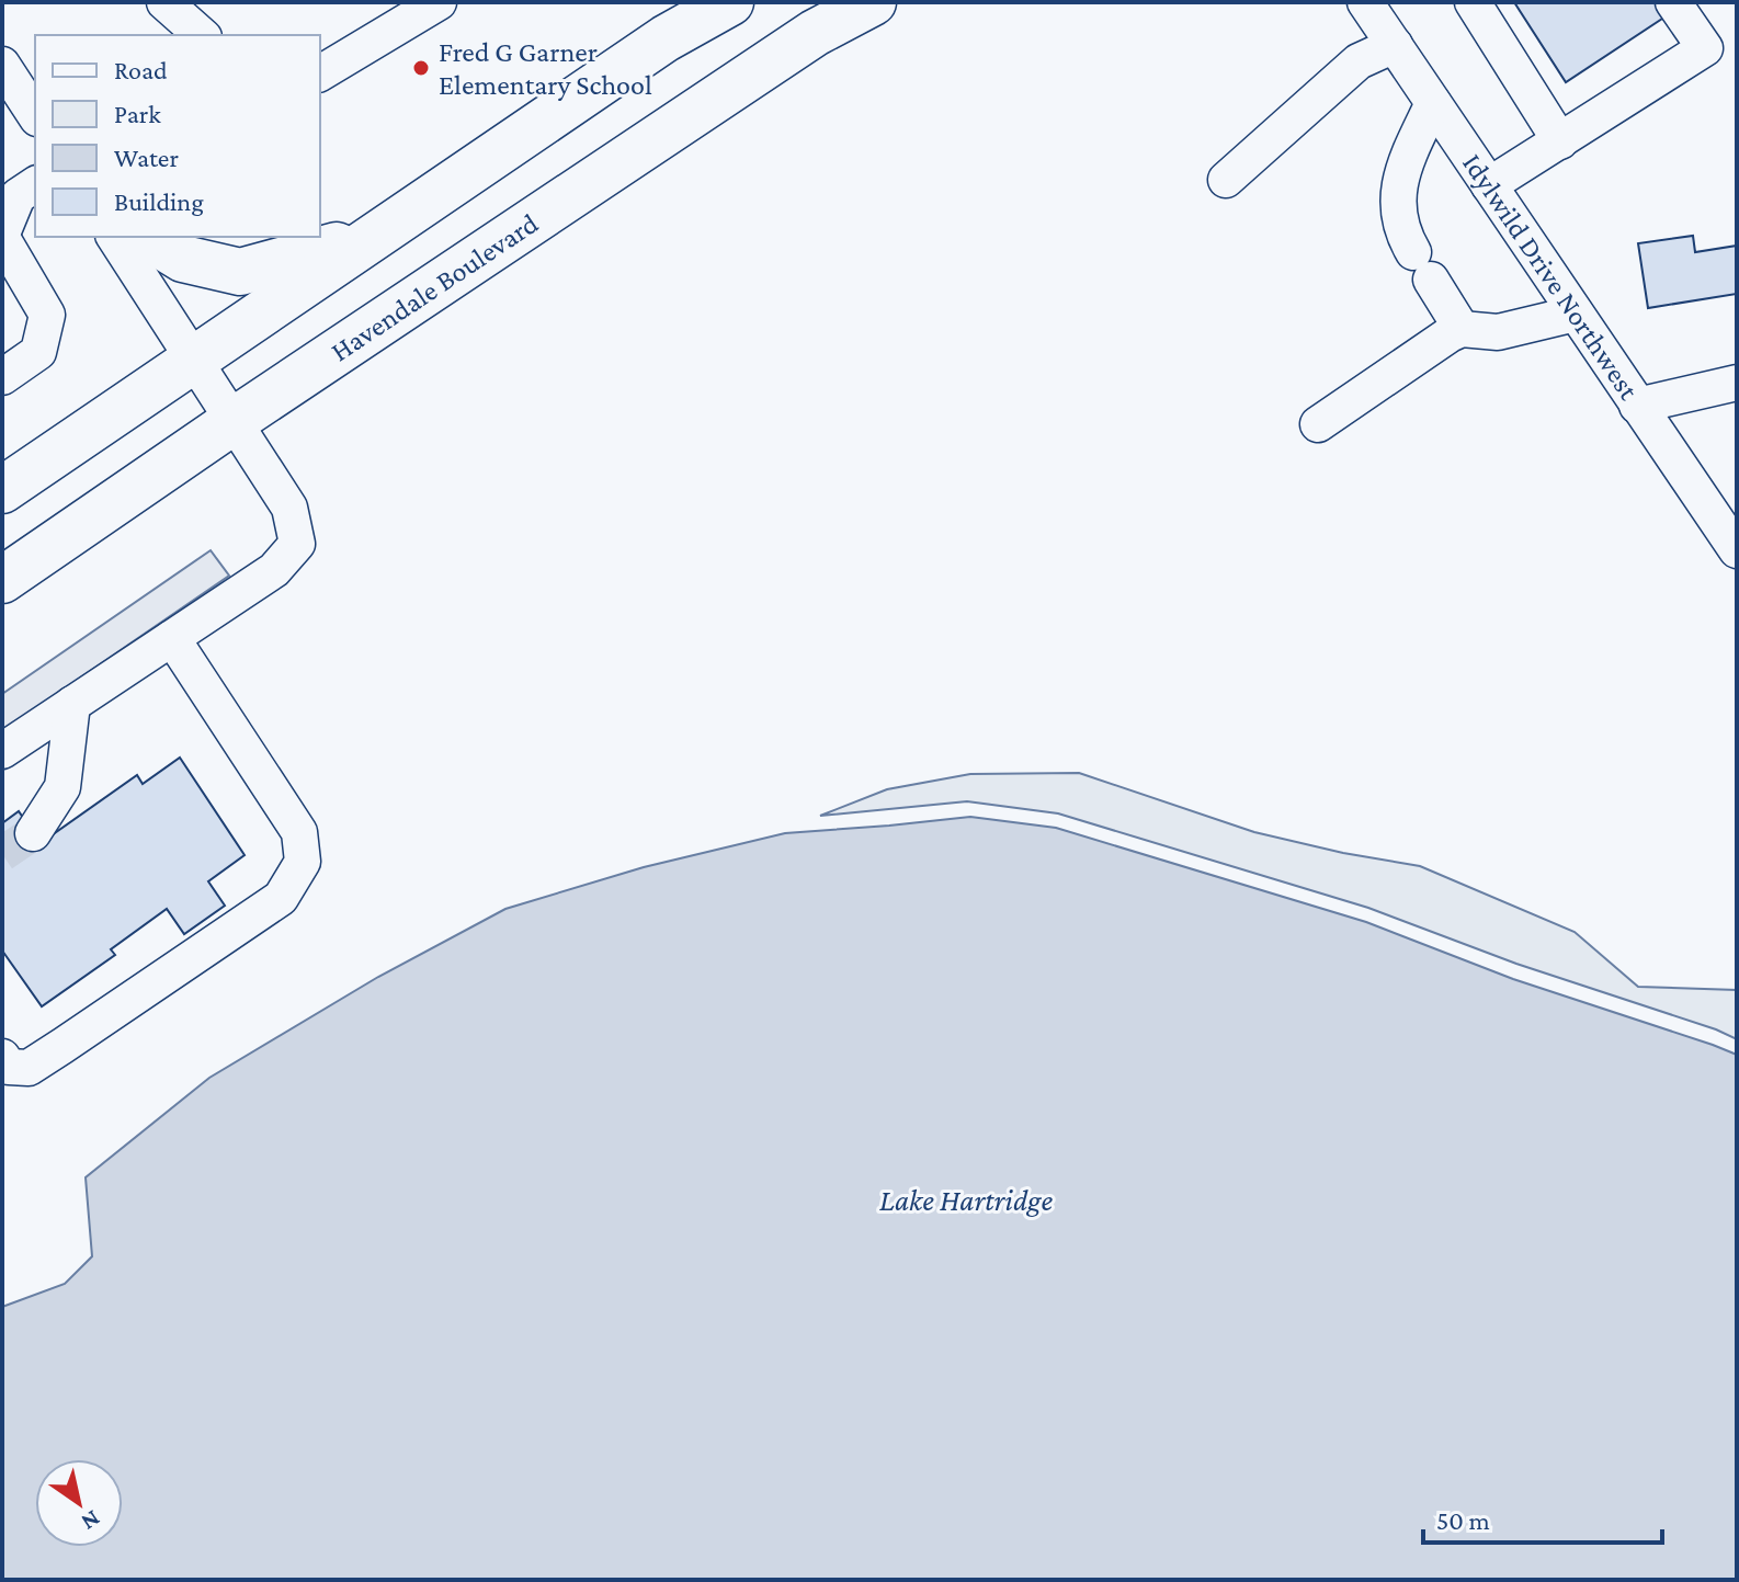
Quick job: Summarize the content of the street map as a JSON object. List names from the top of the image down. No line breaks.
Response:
{"streets":{"main road":["Havendale Boulevard"],"street":["Idylwild Drive Northwest"]},"water":["Lake Hartridge"],"places":["Fred G Garner Elementary School"],"legend":["Road","Park","Water","Building"],"scale_bar":"50 m","north":"bottom right"}
